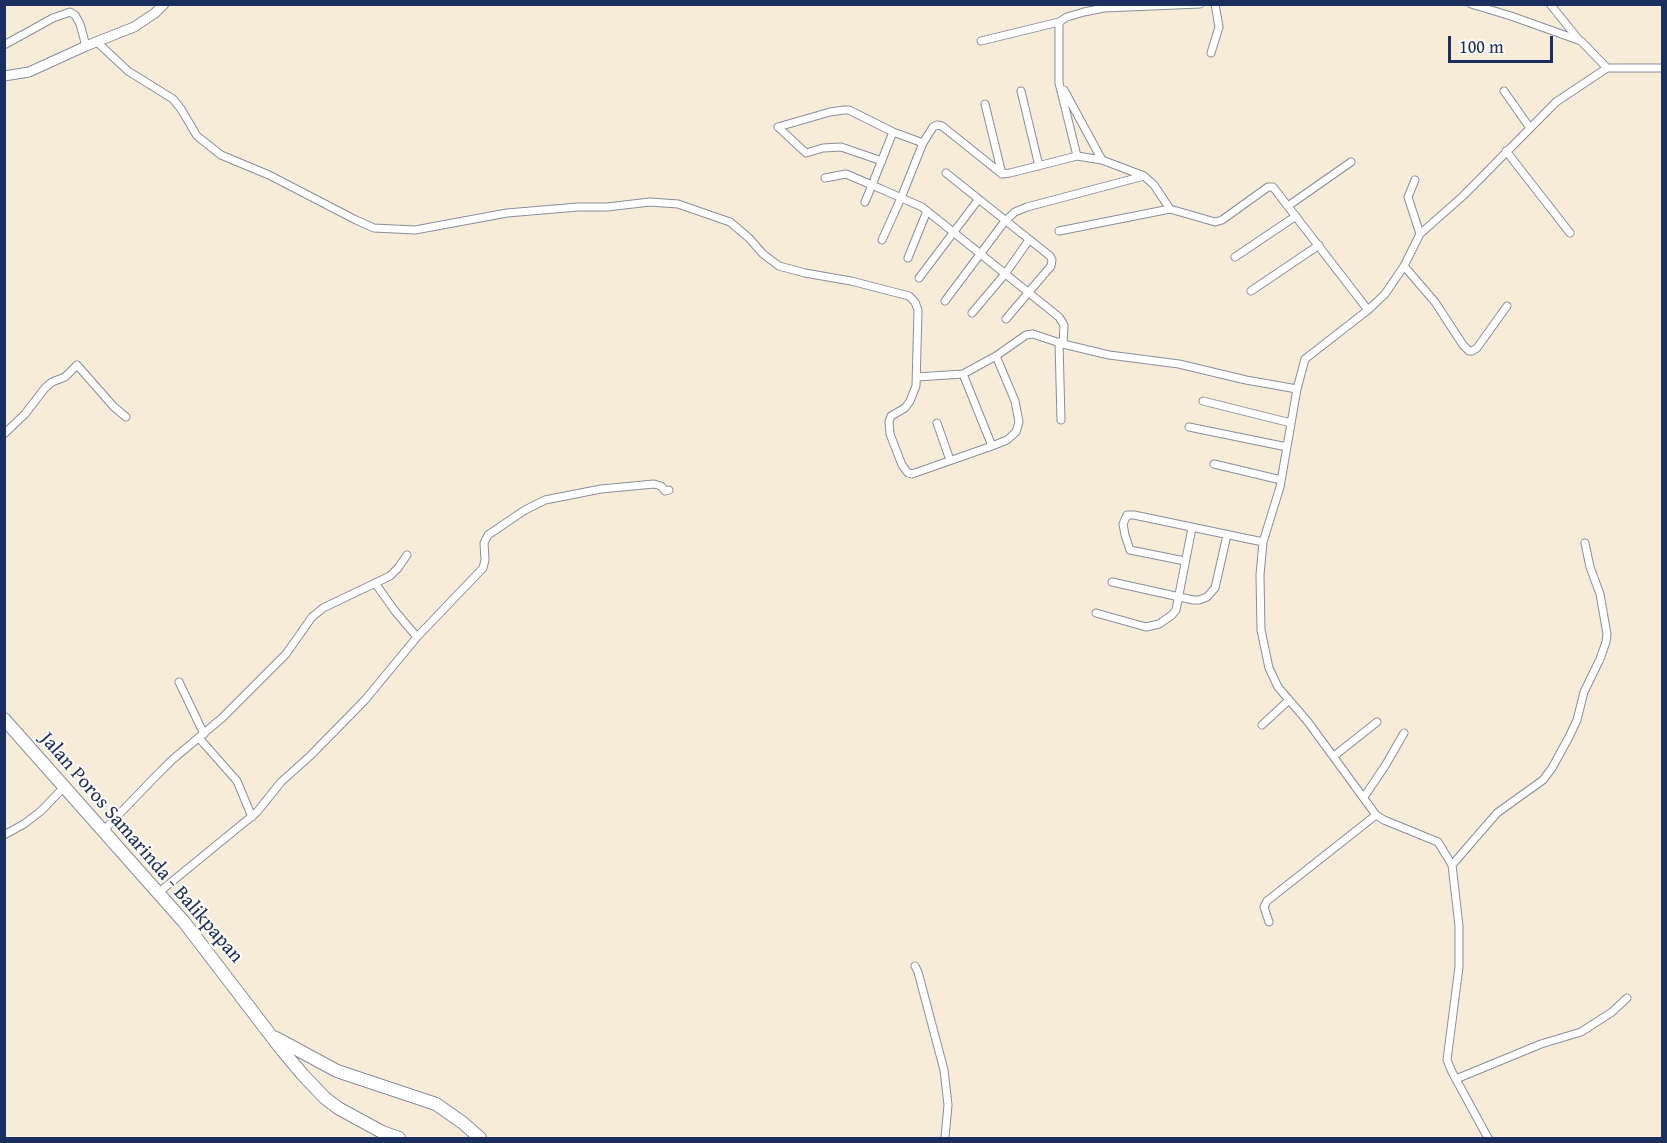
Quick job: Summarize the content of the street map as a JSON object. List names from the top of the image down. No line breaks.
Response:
{"streets":{"highway":["Jalan Poros Samarinda - Balikpapan"]},"scale_bar":"100 m"}
